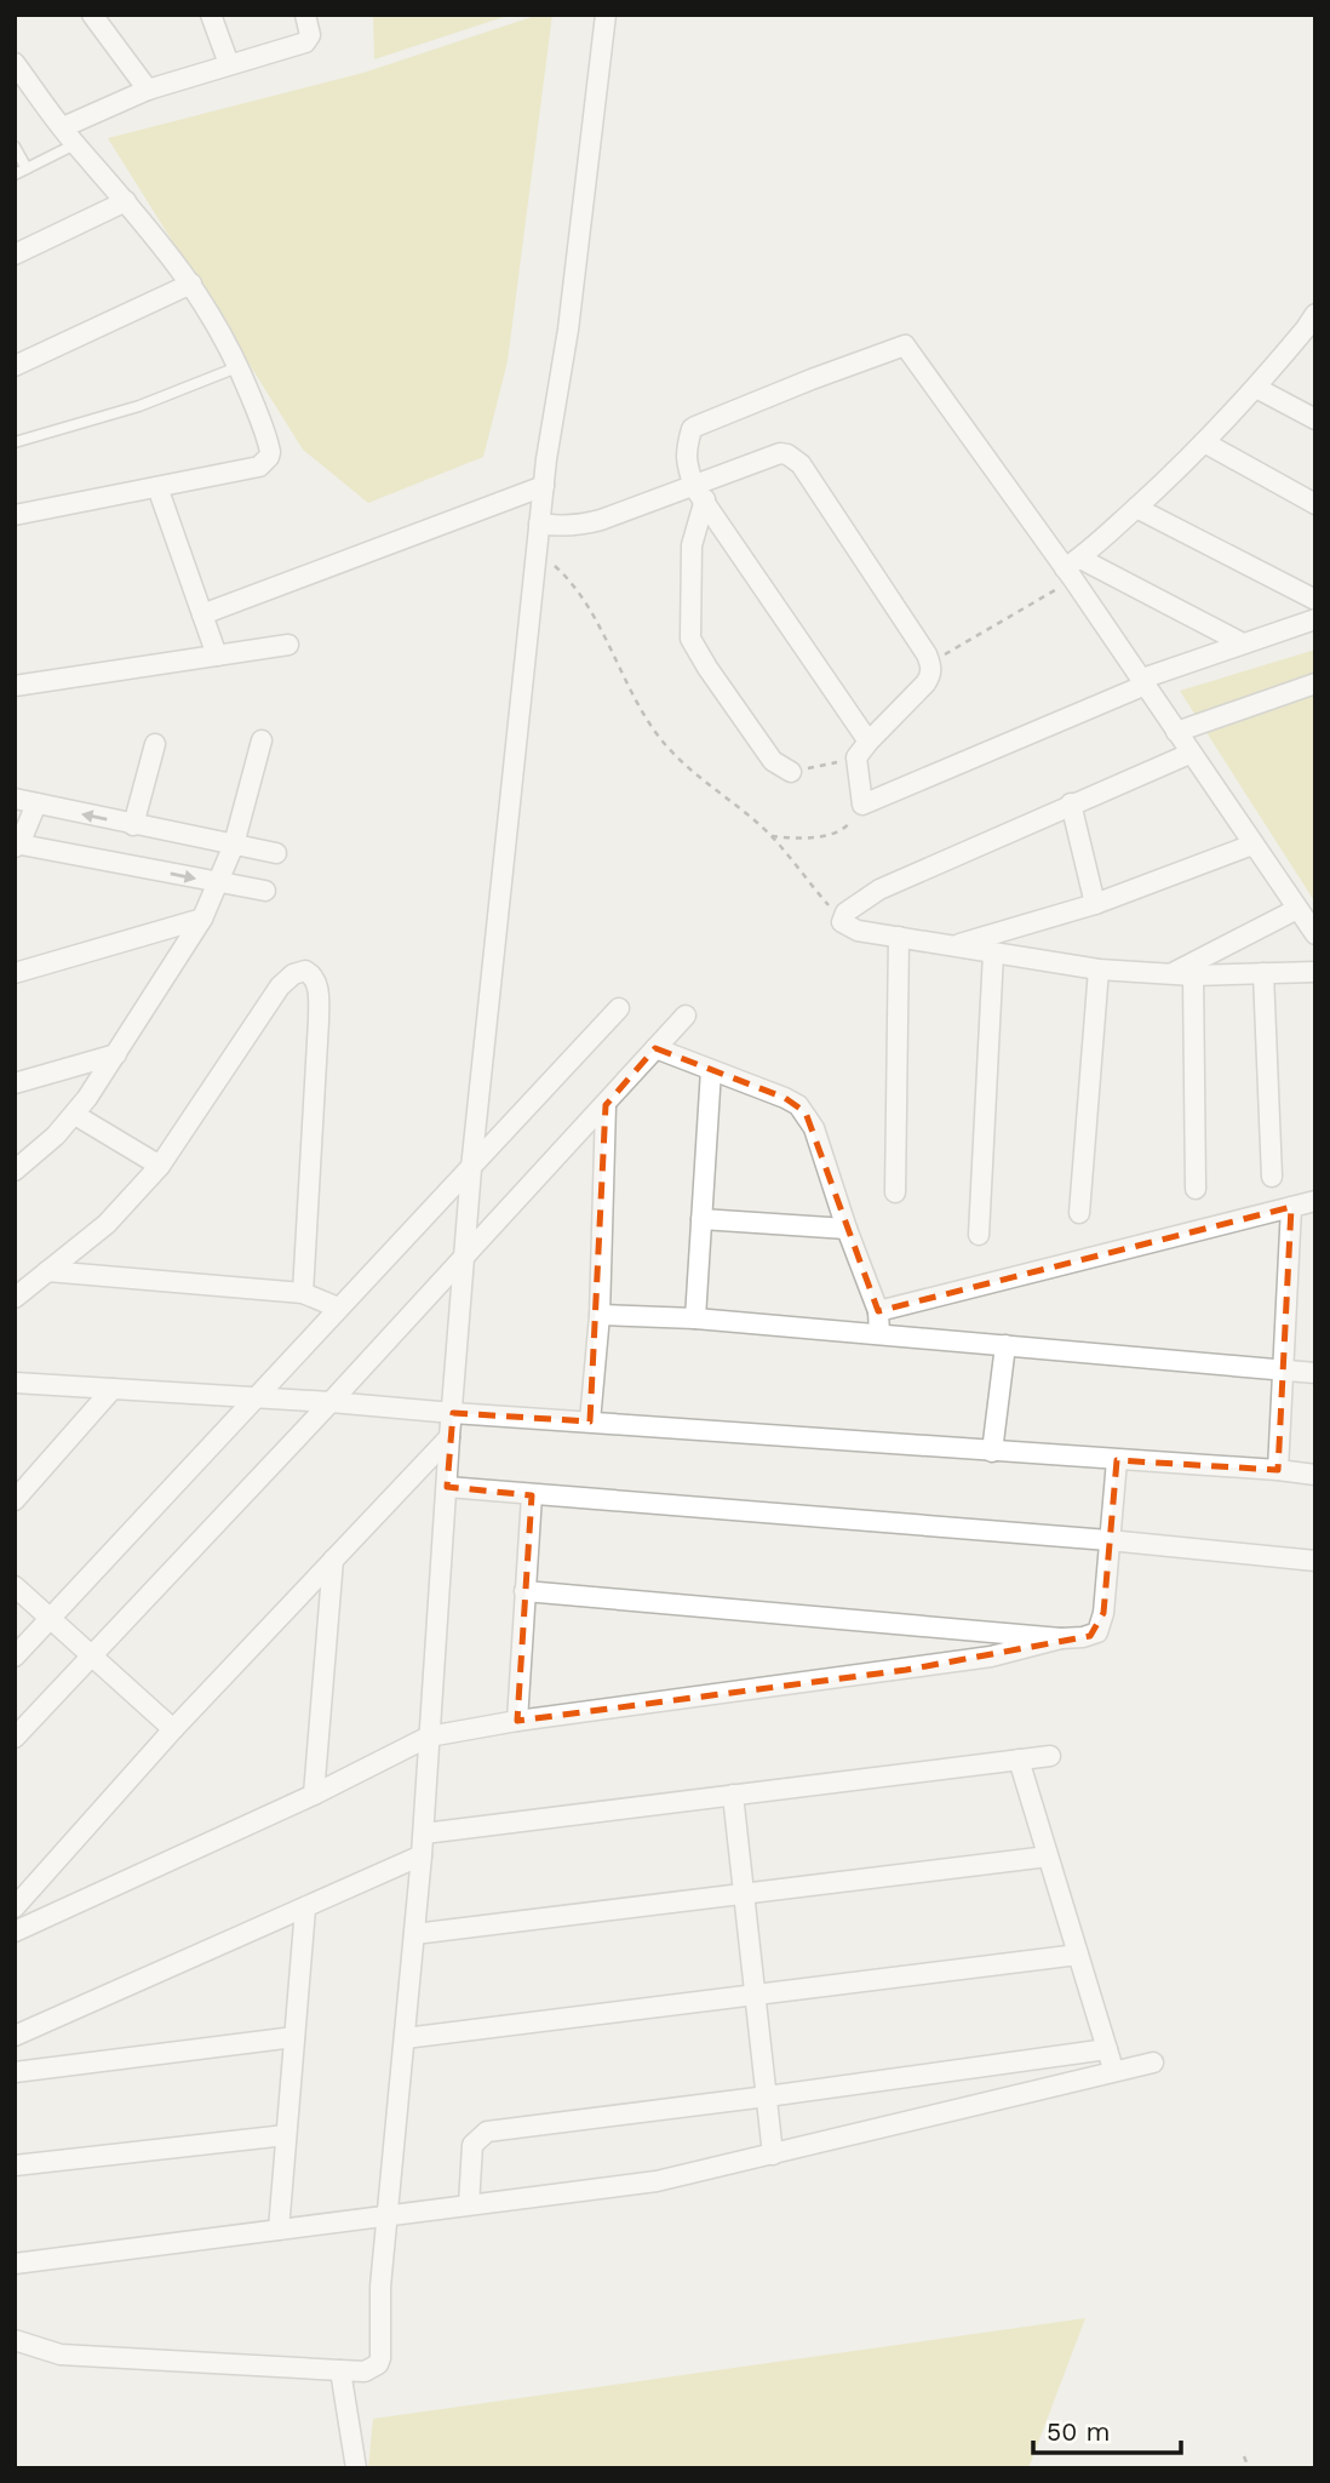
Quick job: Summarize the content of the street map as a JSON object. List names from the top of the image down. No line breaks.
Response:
{"scale_bar":"50 m"}
